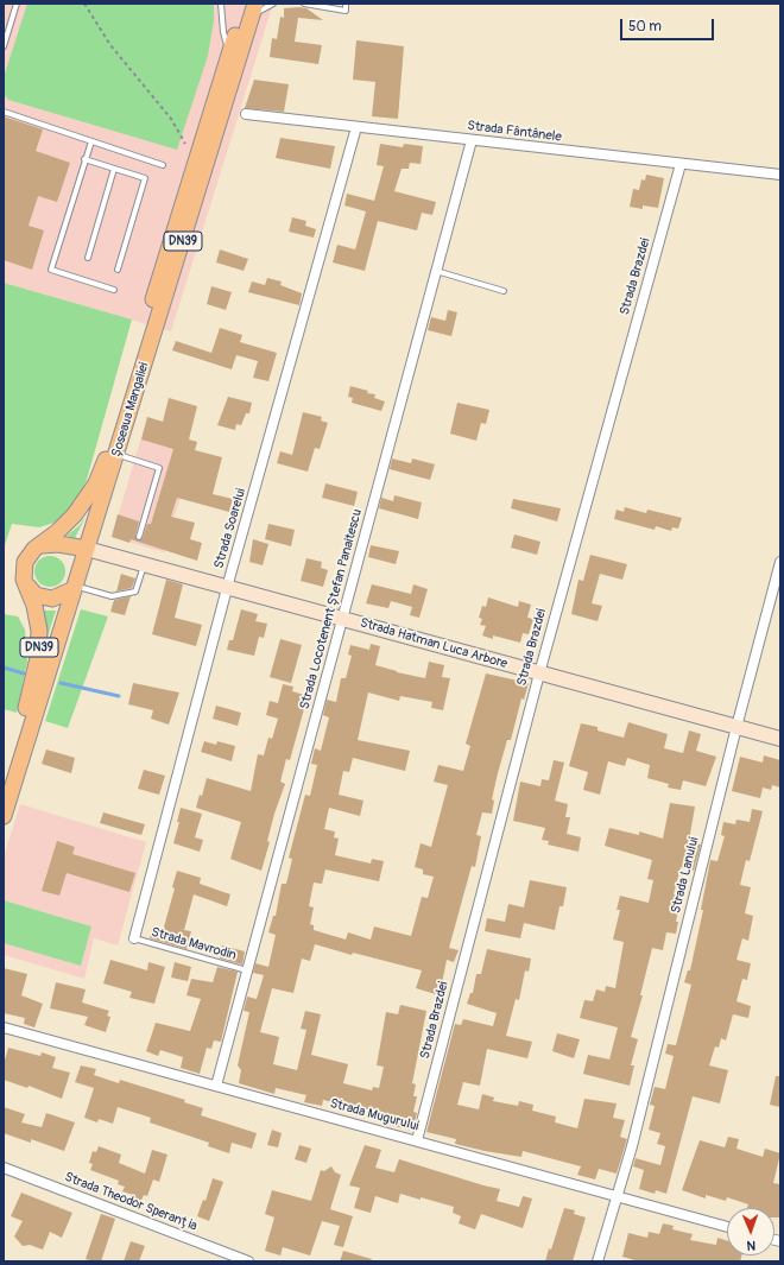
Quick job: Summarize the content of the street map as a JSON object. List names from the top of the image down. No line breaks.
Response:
{"streets":{"main road":["DN39","Șoseaua Mangaliei"],"street":["Strada Fântânele","Strada Brazdei","Strada Soarelui","Strada Locotenent Ștefan Panaitescu","Strada Hatman Luca Arbore","Strada Lanului","Strada Mugurului","Strada Theodor Speranția"],"lane":["Strada Mavrodin"]},"crossings":[["Strada Fântânele","Strada Brazdei"],["Strada Fântânele","Strada Soarelui"],["Strada Fântânele","Strada Locotenent Ștefan Panaitescu"],["DN39","Șoseaua Mangaliei"],["DN39","Strada Hatman Luca Arbore"],["Strada Brazdei","Strada Hatman Luca Arbore"],["Strada Brazdei","Strada Mugurului"],["Șoseaua Mangaliei","Strada Hatman Luca Arbore"],["Strada Soarelui","Strada Hatman Luca Arbore"],["Strada Soarelui","Strada Mavrodin"],["Strada Locotenent Ștefan Panaitescu","Strada Hatman Luca Arbore"],["Strada Locotenent Ștefan Panaitescu","Strada Mavrodin"],["Strada Locotenent Ștefan Panaitescu","Strada Mugurului"],["Strada Hatman Luca Arbore","Strada Lanului"],["Strada Lanului","Strada Mugurului"]],"scale_bar":"50 m","north":"bottom"}
